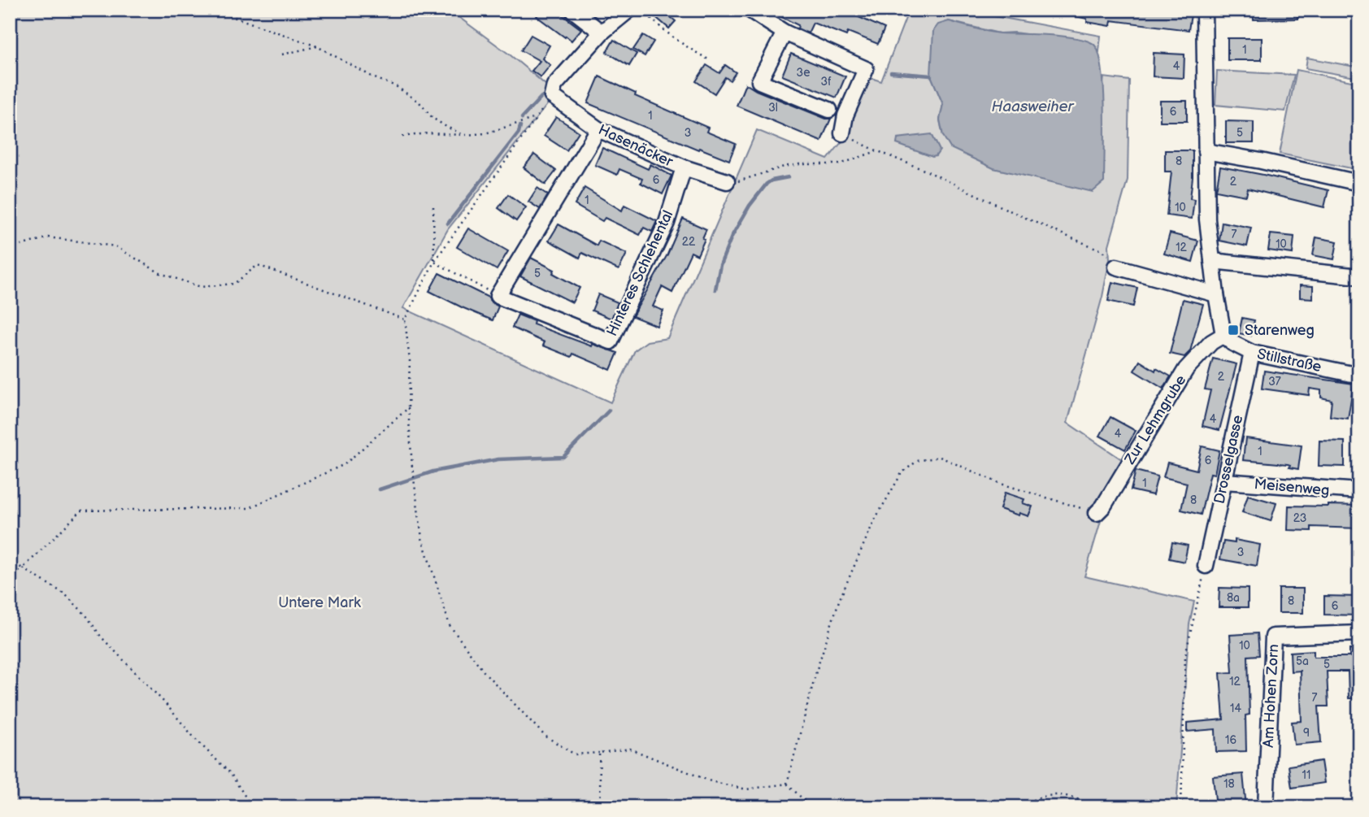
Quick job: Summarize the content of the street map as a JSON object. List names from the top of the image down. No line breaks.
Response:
{"streets":{"street":["Hasenäcker","Hinteres Schlehental","Stillstraße","Zur Lehmgrube","Drosselgasse","Meisenweg","Am Hohen Zorn"]},"crossings":[["Hasenäcker","Hinteres Schlehental"],["Stillstraße","Zur Lehmgrube"],["Stillstraße","Drosselgasse"],["Drosselgasse","Meisenweg"]],"water":["Haasweiher"],"parks":["Untere Mark"],"places":{"transit":["Starenweg"]},"house_numbers":["1","4","3e","3f","3l","6","1","3","5","8","6","2","1","10","7","22","10","12","5","2","37","4","4","1","6","1","8","23","3","8a","8","6","10","5a","5","12","7","14","9","16","11","18"]}
